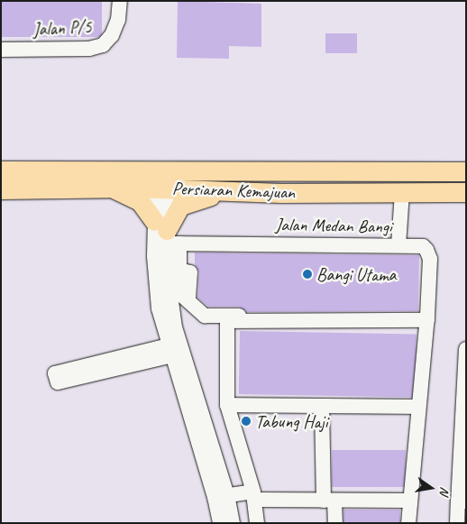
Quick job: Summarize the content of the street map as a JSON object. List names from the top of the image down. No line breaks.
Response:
{"streets":{"main road":["Persiaran Kemajuan"],"street":["Jalan P/5","Jalan Medan Bangi"]},"places":["Bangi Utama","Tabung Haji"],"north":"right"}
